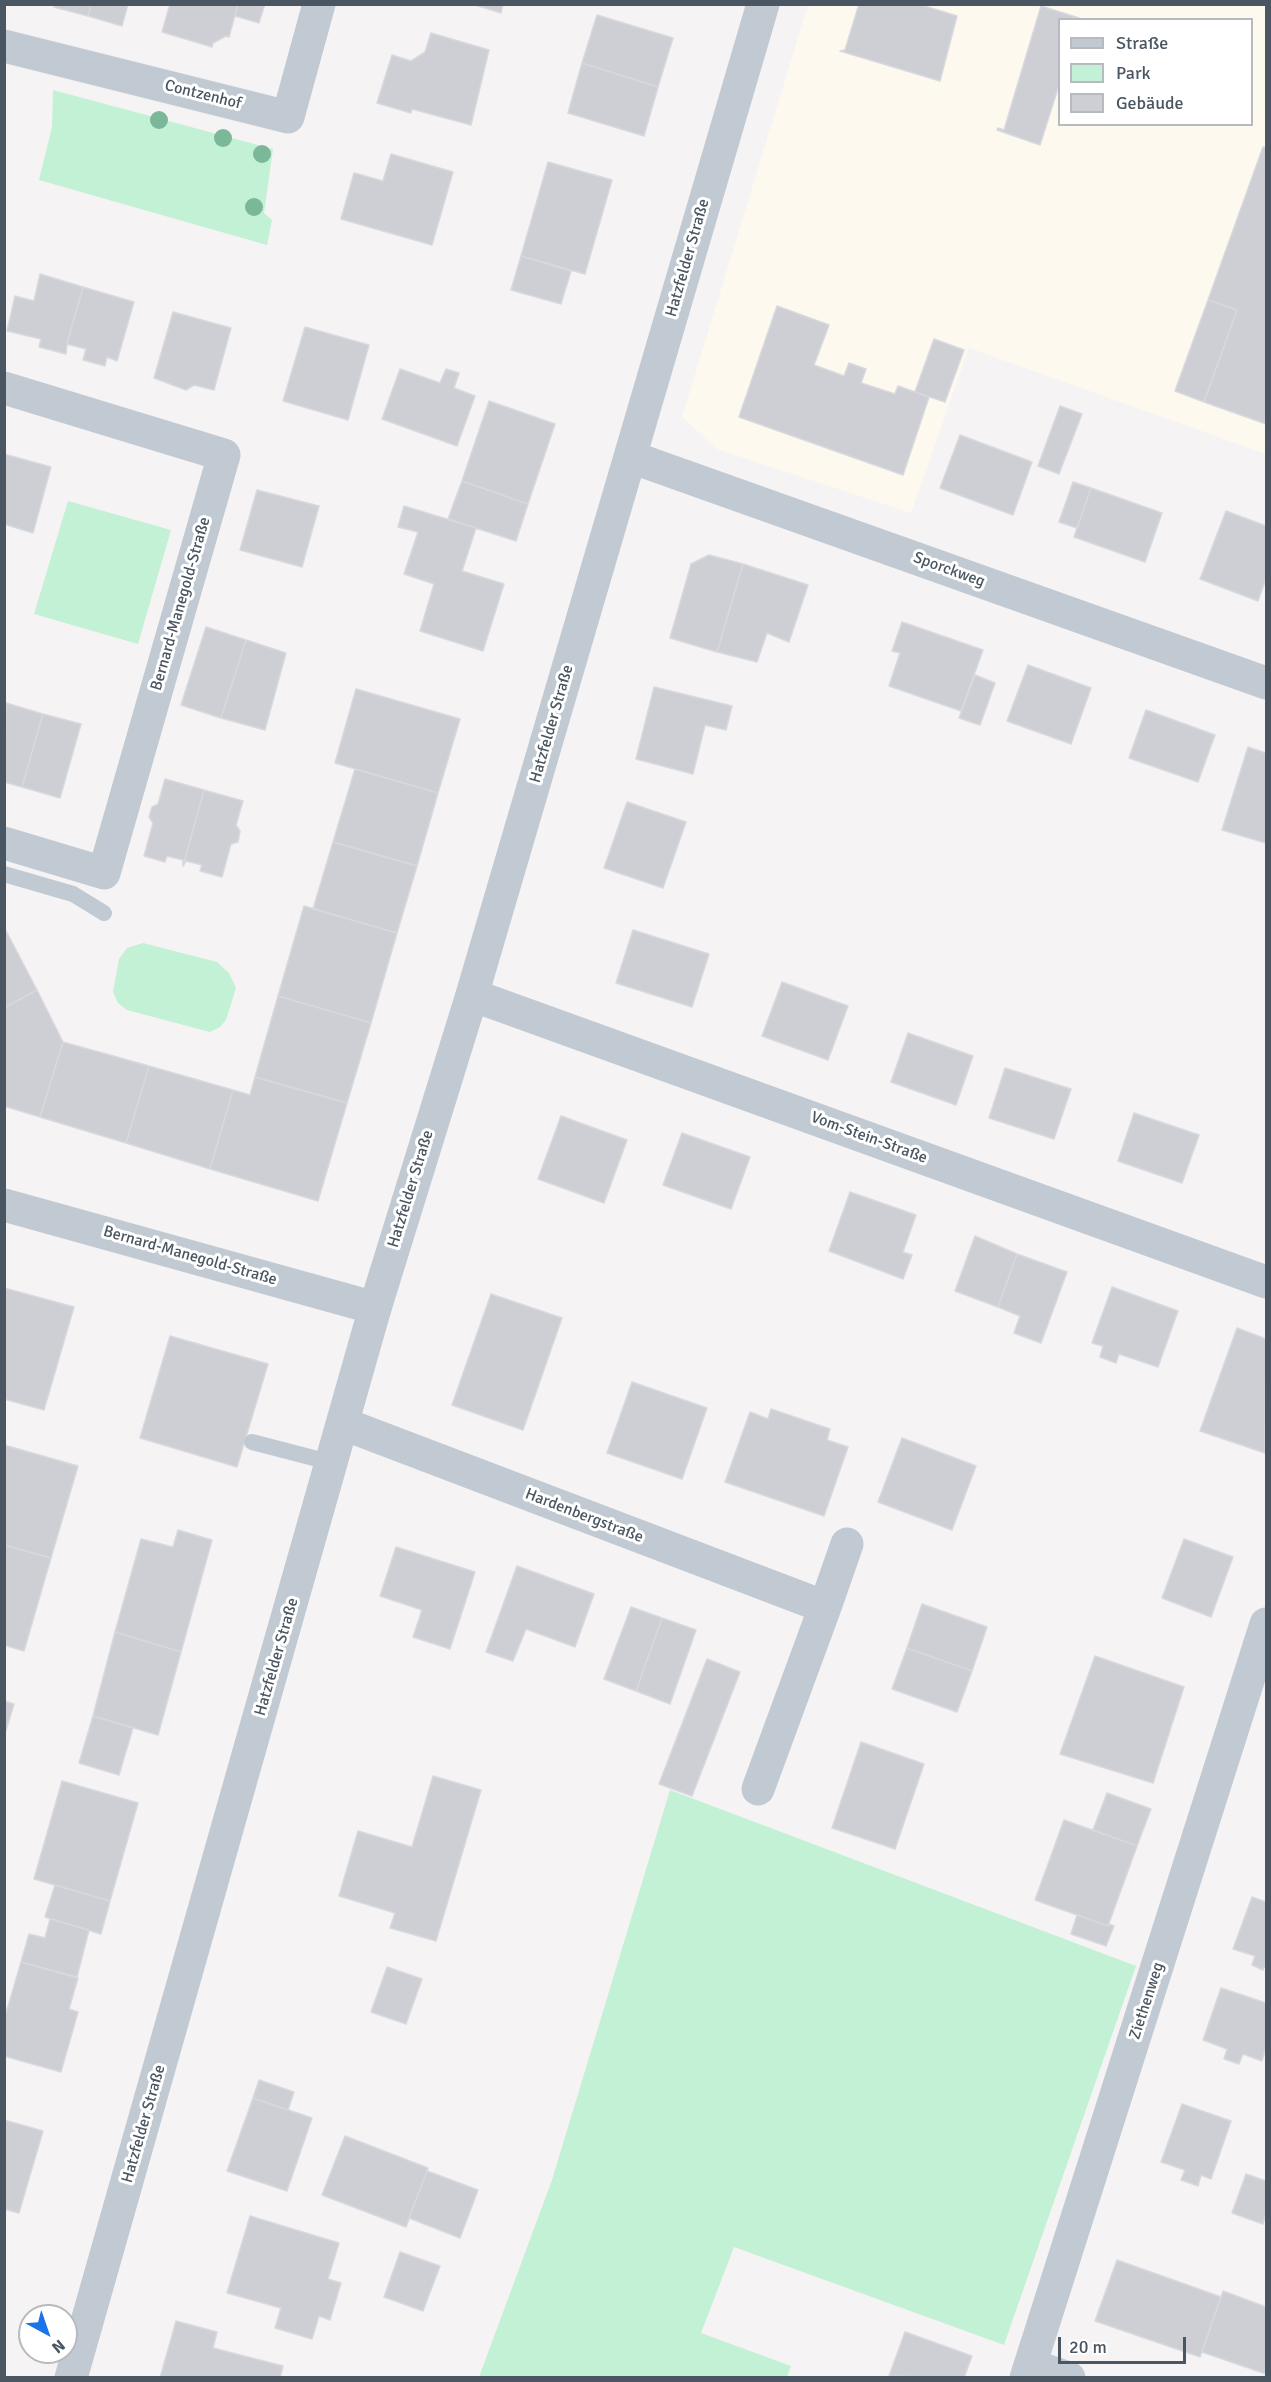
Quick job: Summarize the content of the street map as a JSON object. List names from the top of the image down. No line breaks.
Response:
{"streets":{"street":["Contzenhof","Hatzfelder Straße","Sporckweg","Bernard-Manegold-Straße","Vom-Stein-Straße","Hardenbergstraße","Ziethenweg"]},"crossings":[["Hatzfelder Straße","Sporckweg"],["Hatzfelder Straße","Bernard-Manegold-Straße"],["Hatzfelder Straße","Vom-Stein-Straße"],["Hatzfelder Straße","Hardenbergstraße"]],"legend":["Straße","Park","Gebäude"],"scale_bar":"20 m","north":"bottom right"}
